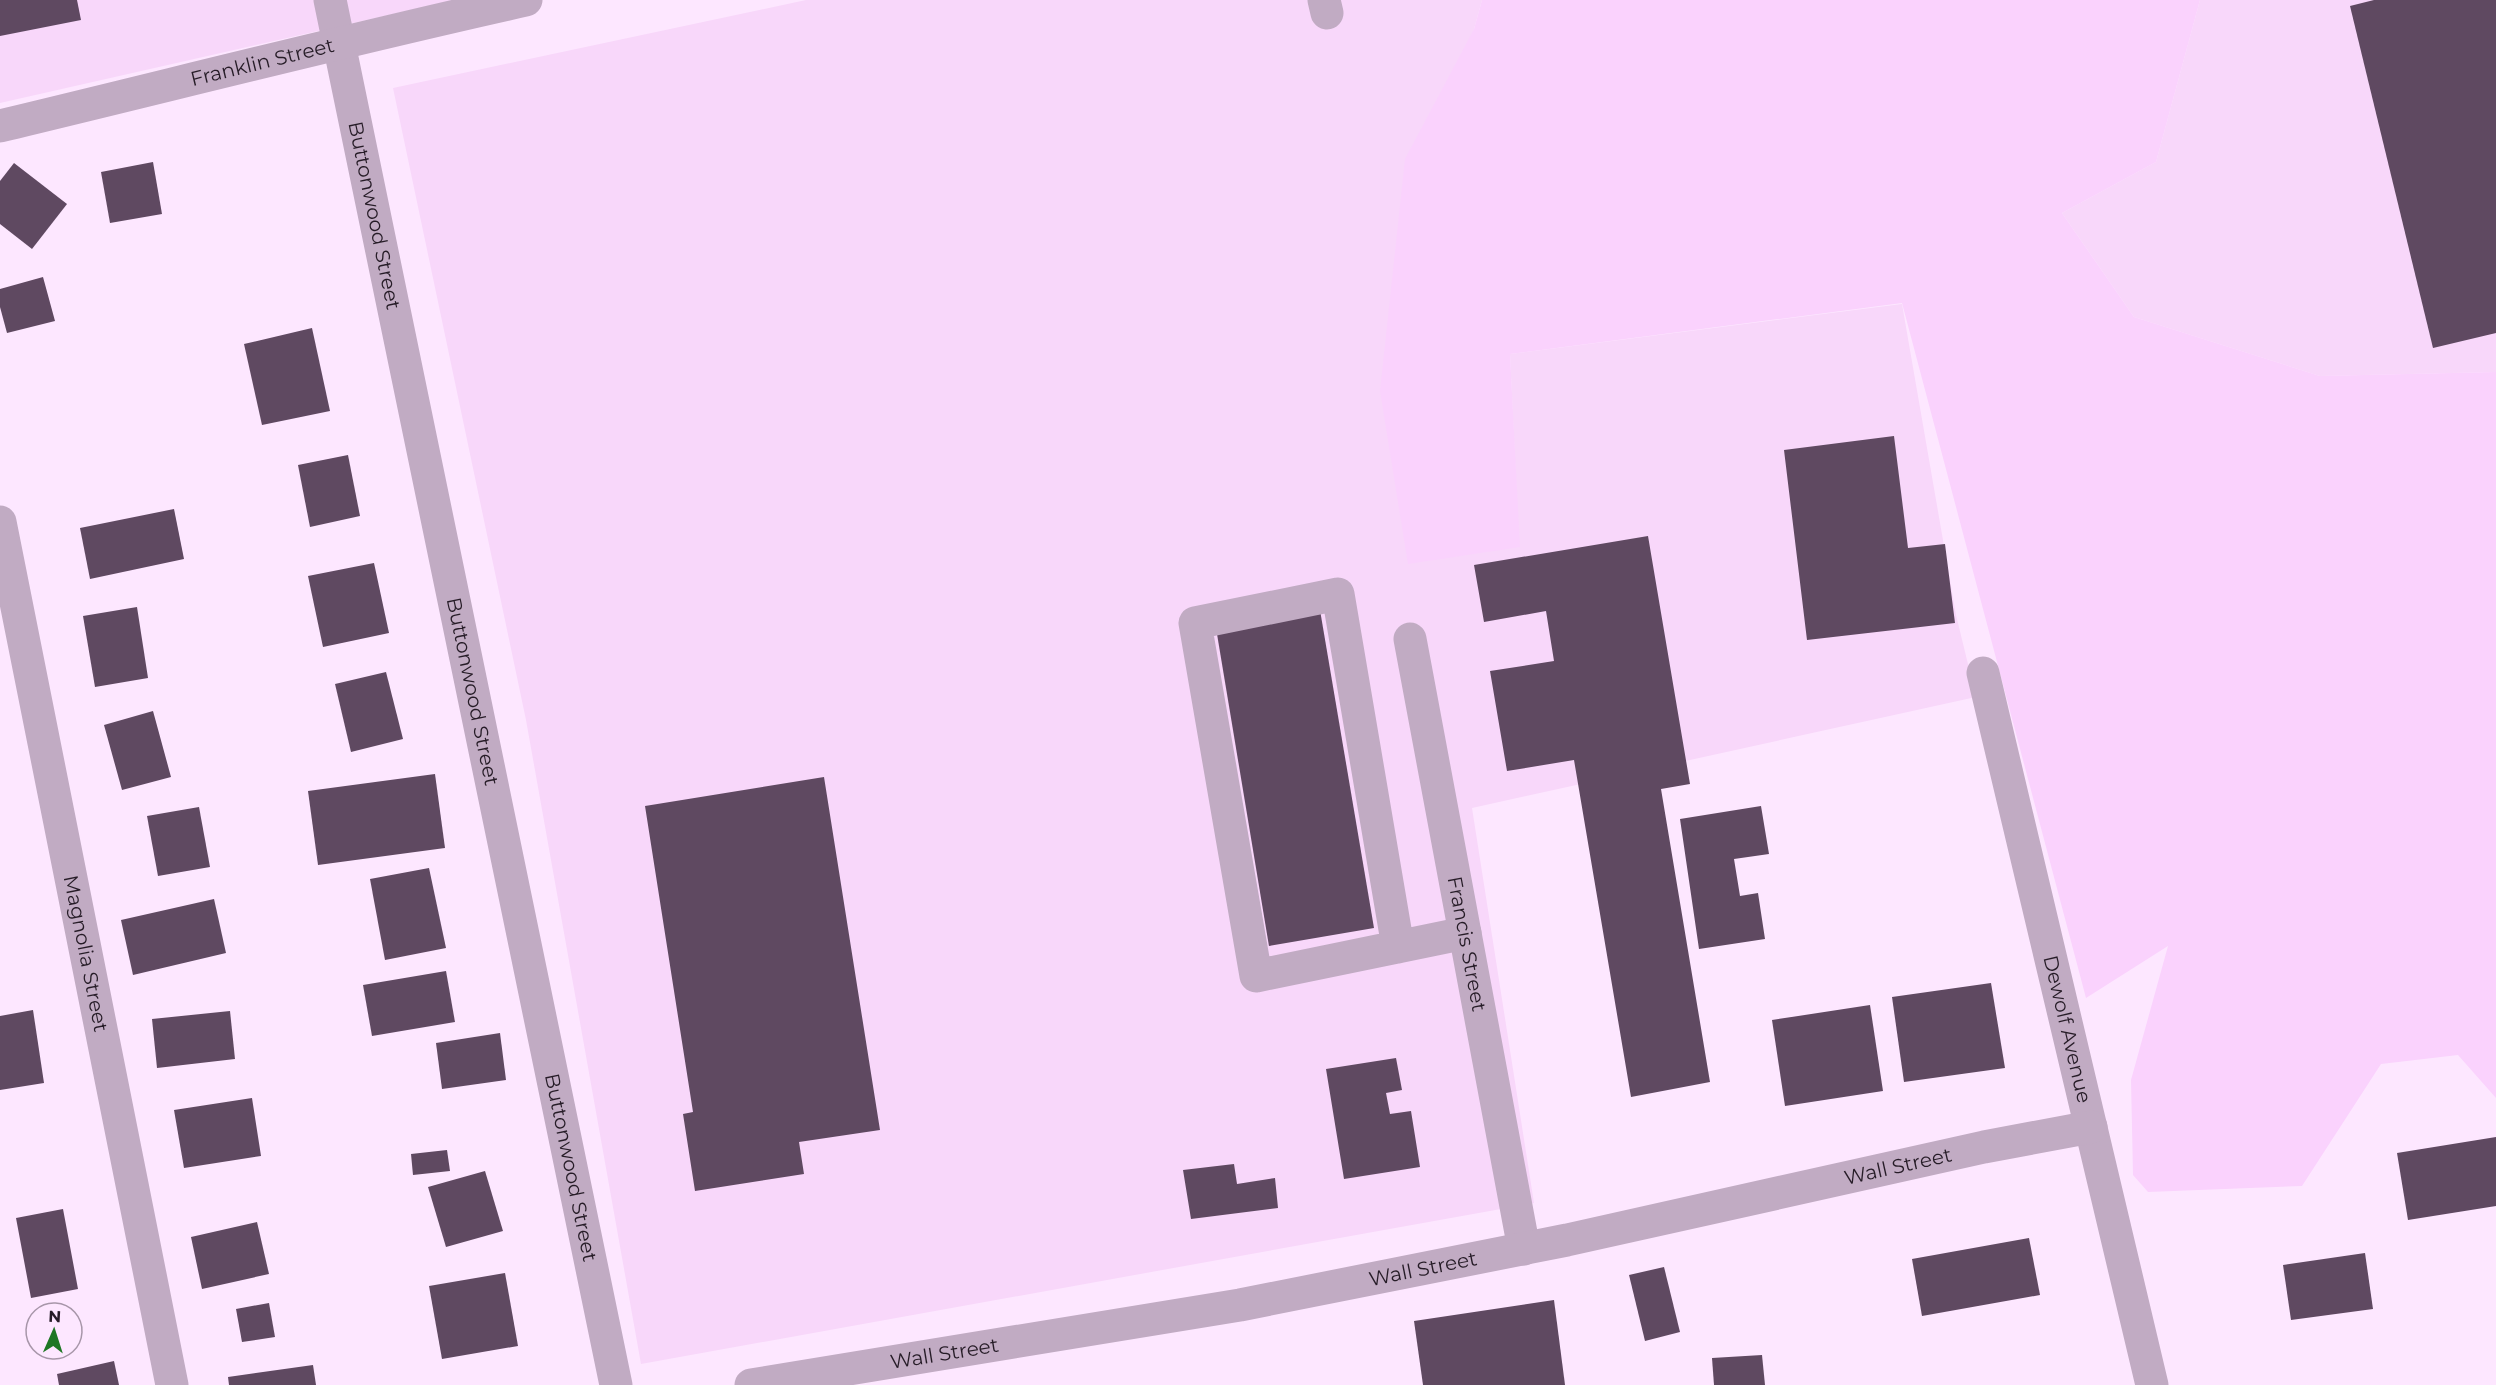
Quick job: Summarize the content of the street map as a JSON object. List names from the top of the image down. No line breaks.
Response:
{"streets":{"street":["Franklin Street","Buttonwood Street","Francis Street","Magnolia Street","Dewolf Avenue","Wall Street"]},"crossings":[["Franklin Street","Buttonwood Street"],["Francis Street","Wall Street"],["Dewolf Avenue","Wall Street"]],"north":"top"}
